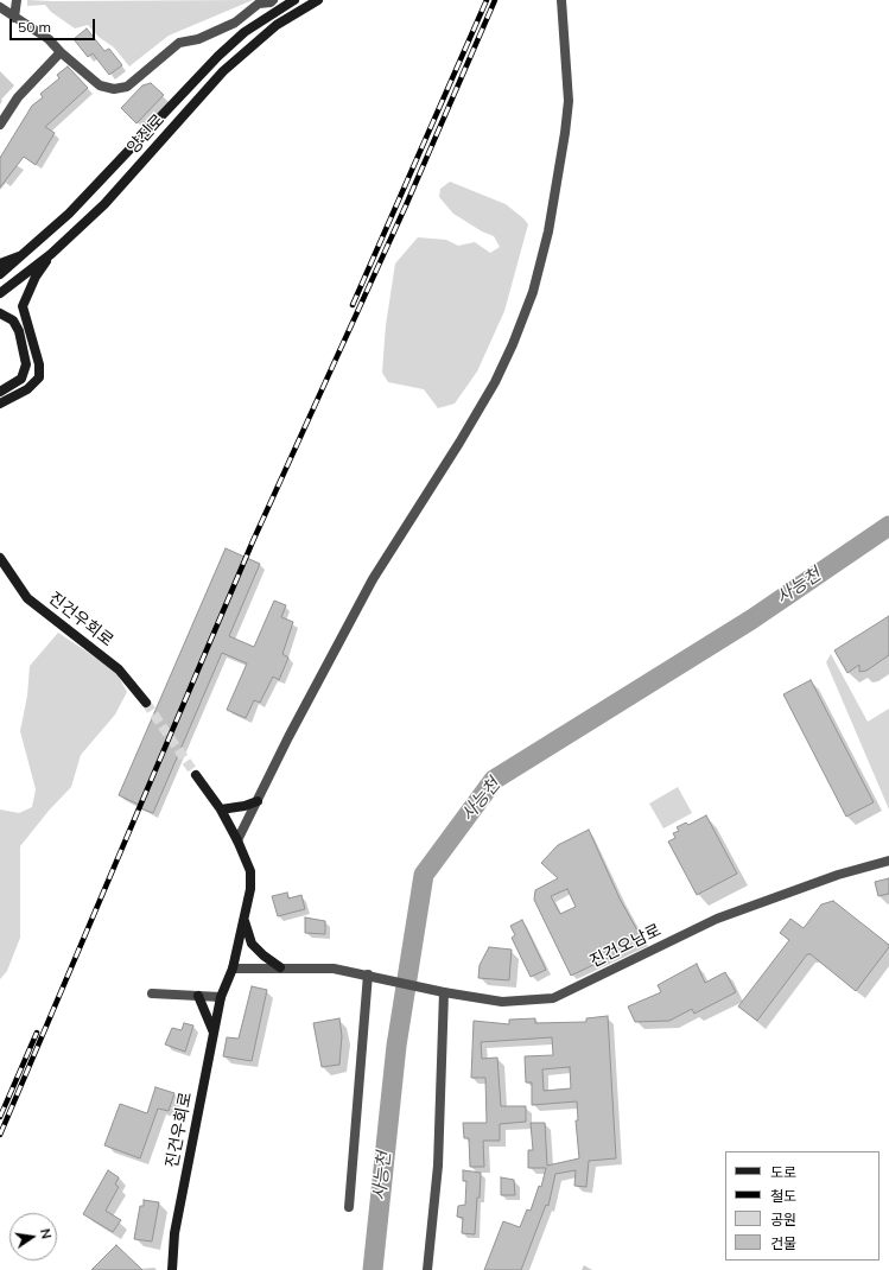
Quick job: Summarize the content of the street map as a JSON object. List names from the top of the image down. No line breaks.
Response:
{"streets":{"main road":["양진로","진건우회로"],"street":["진건오남로"]},"crossings":[["진건우회로","진건오남로"]],"water":["사능천"],"legend":["도로","철도","공원","건물"],"scale_bar":"50 m","north":"right"}
